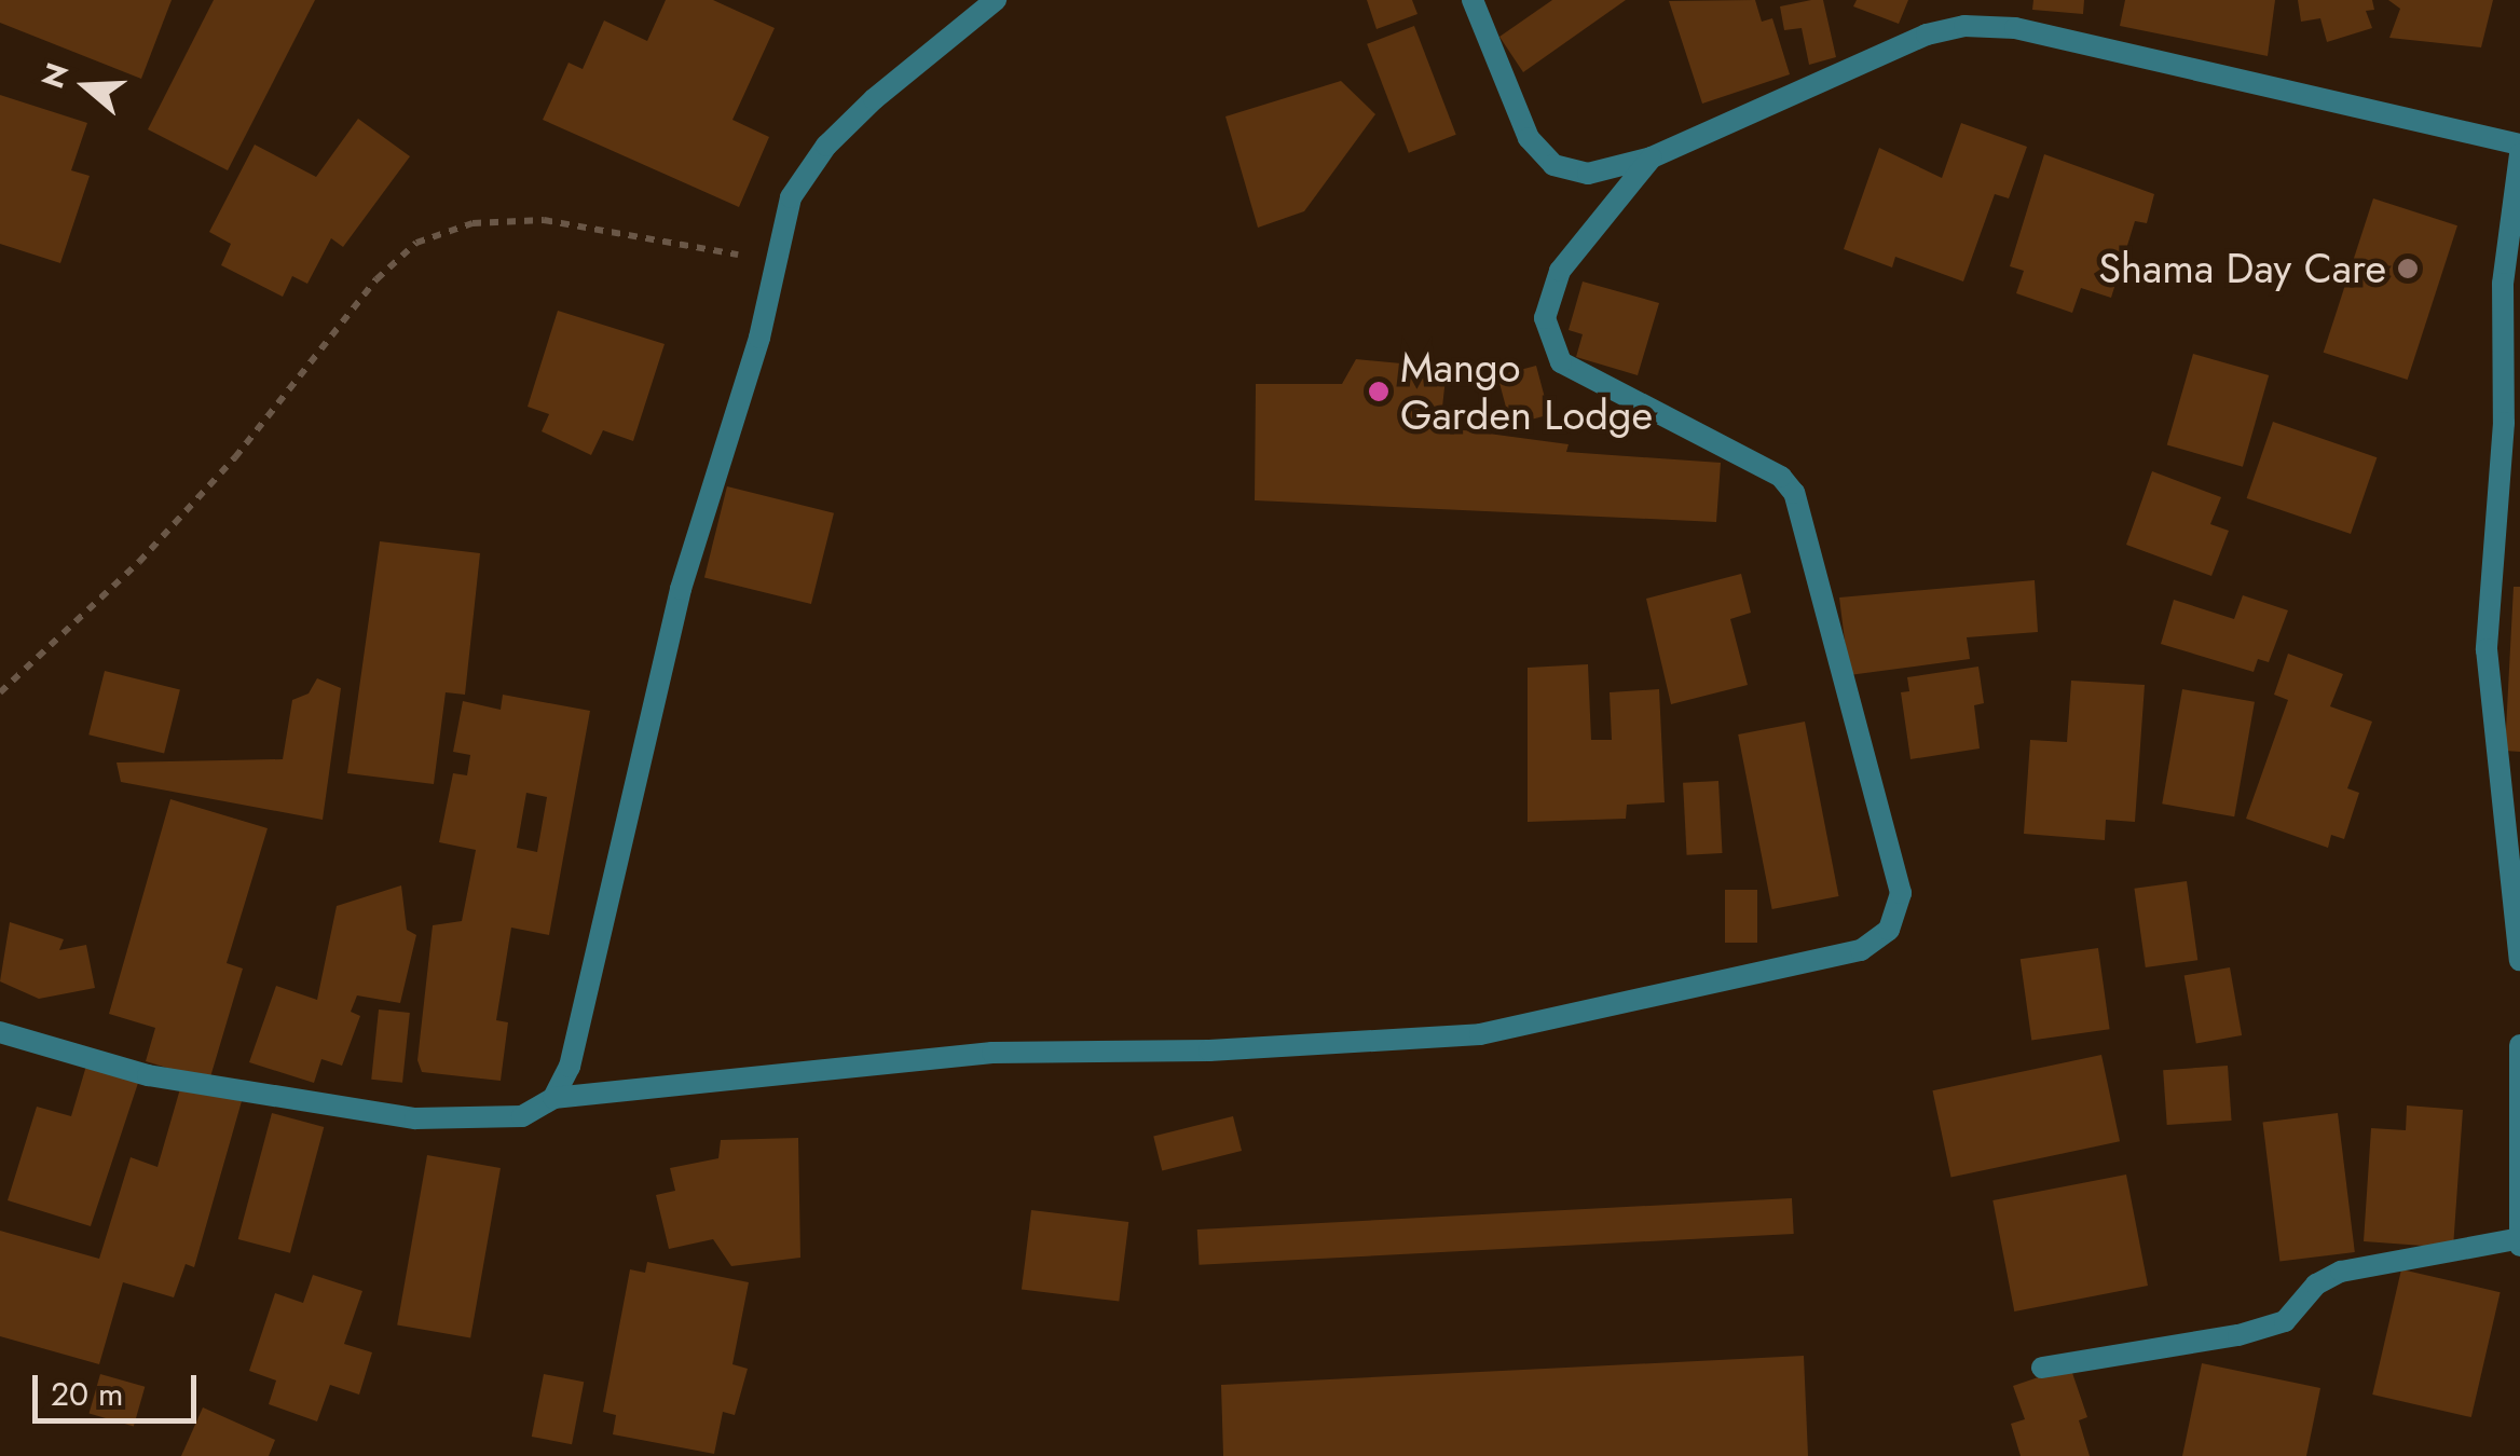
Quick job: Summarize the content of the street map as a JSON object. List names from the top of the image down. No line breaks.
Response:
{"places":["Shama Day Care","Mango Garden Lodge"],"scale_bar":"20 m","north":"left"}
